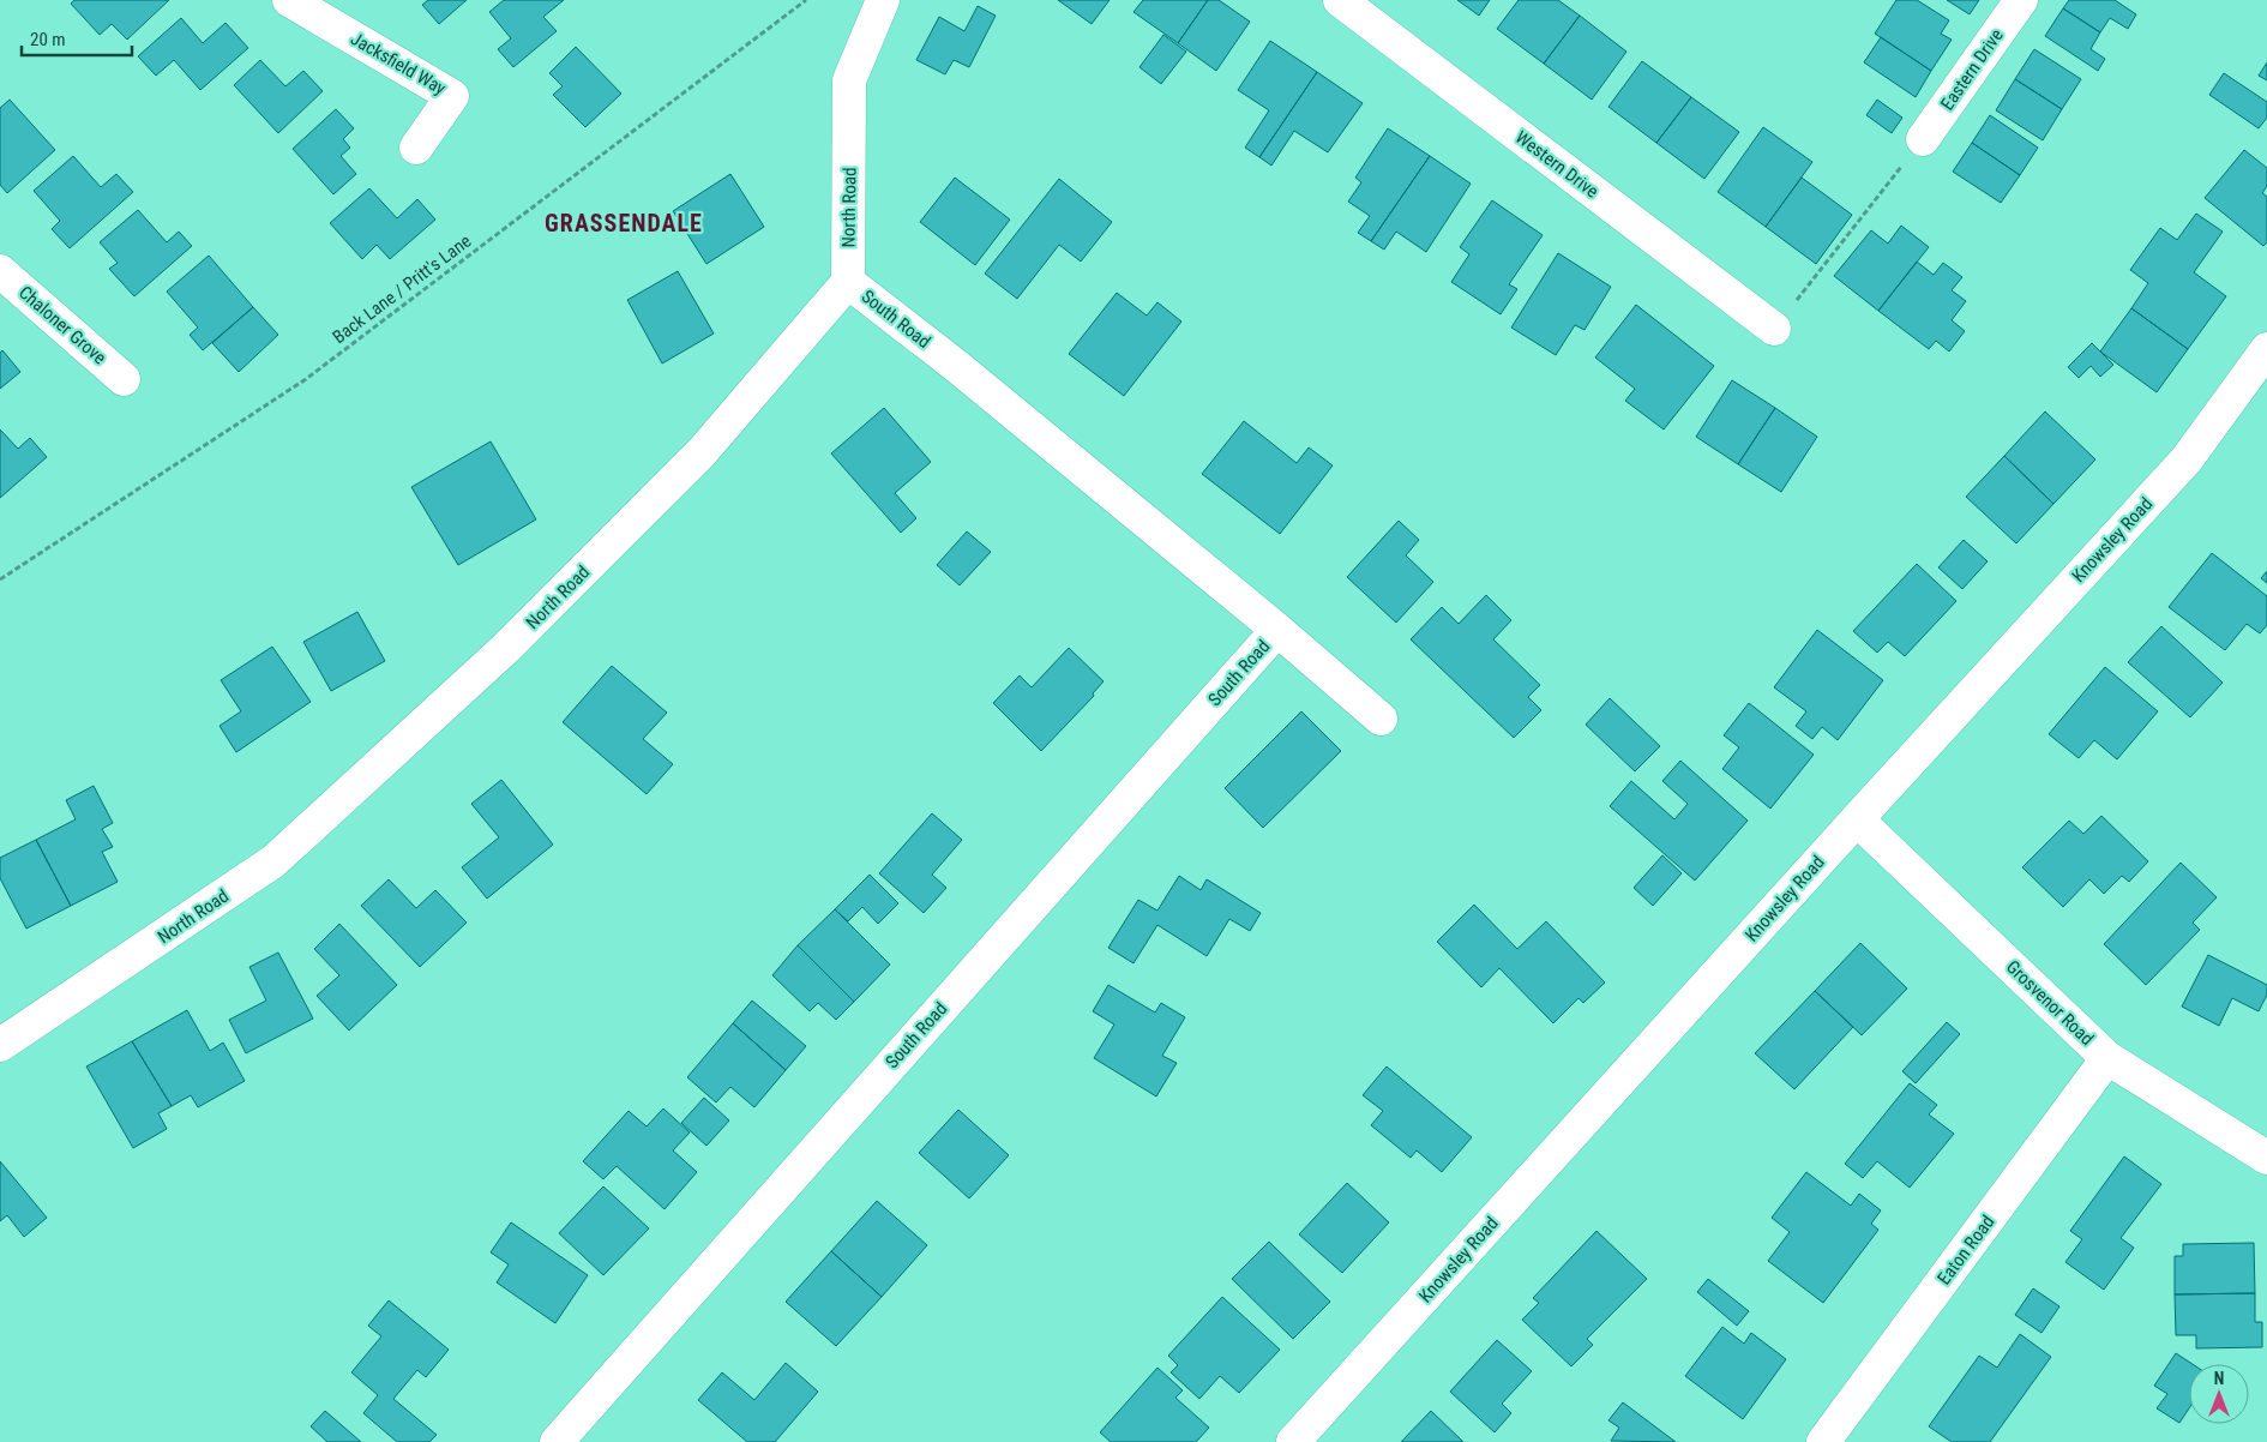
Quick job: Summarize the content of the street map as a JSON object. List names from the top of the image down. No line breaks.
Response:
{"streets":{"street":["Jacksfield Way","Eastern Drive","Western Drive","North Road","South Road","Chaloner Grove","Knowsley Road","Grosvenor Road","Eaton Road"],"path":["Back Lane / Pritt's Lane"]},"crossings":[["North Road","South Road"],["Knowsley Road","Grosvenor Road"],["Grosvenor Road","Eaton Road"]],"districts":["GRASSENDALE"],"scale_bar":"20 m","north":"top"}
